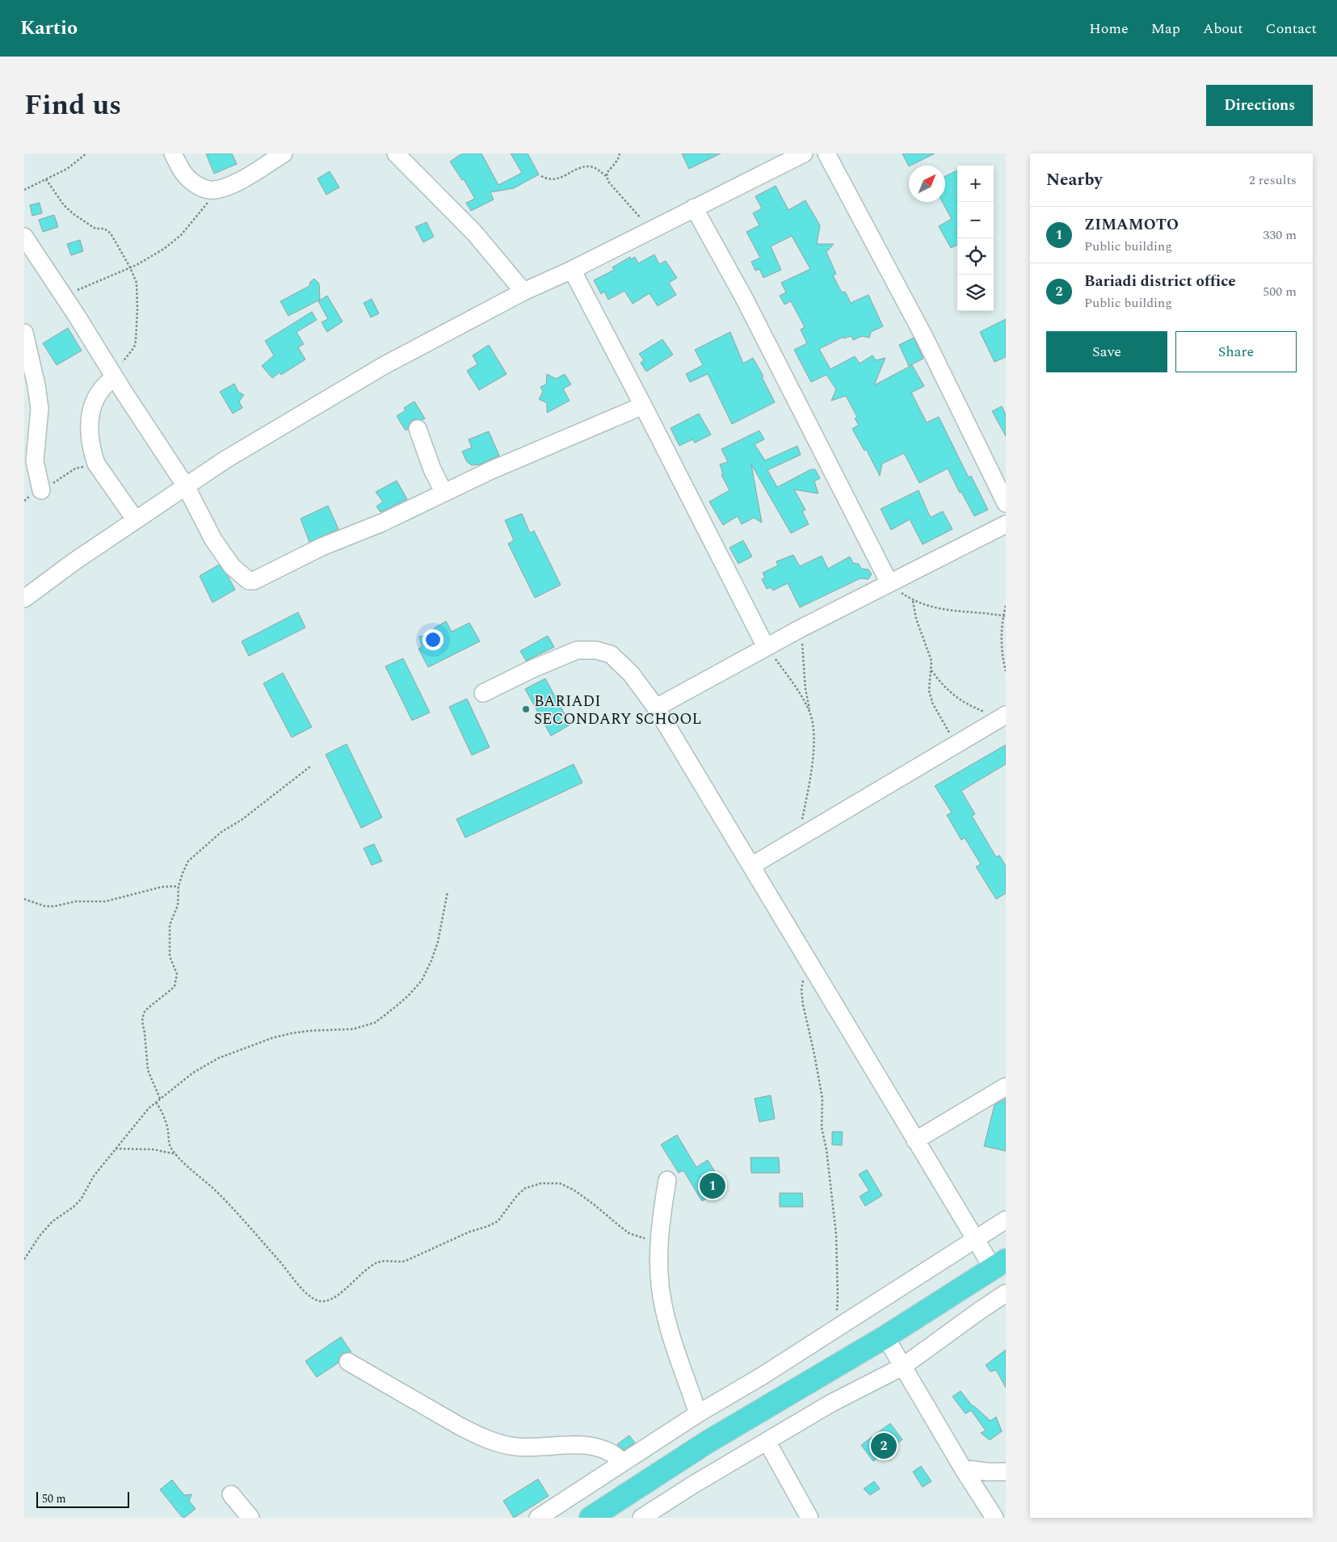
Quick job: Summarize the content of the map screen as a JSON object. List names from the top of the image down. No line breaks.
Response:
{"places":["BARIADI SECONDARY SCHOOL"],"scale_bar":"50 m","north":"top right","page":{"header":"Kartio","nav":["Home","Map","About","Contact"],"title":"Find us","buttons":["Directions",["Save","Share"]],"heading":["Nearby","2 results"],"map_buttons":["+","−"],"list":[{"mark":"1","name":"ZIMAMOTO","note":"Public building","value":"330 m"},{"mark":"2","name":"Bariadi district office","note":"Public building","value":"500 m"}],"pins":["1","2"],"scale":"50 m"}}
